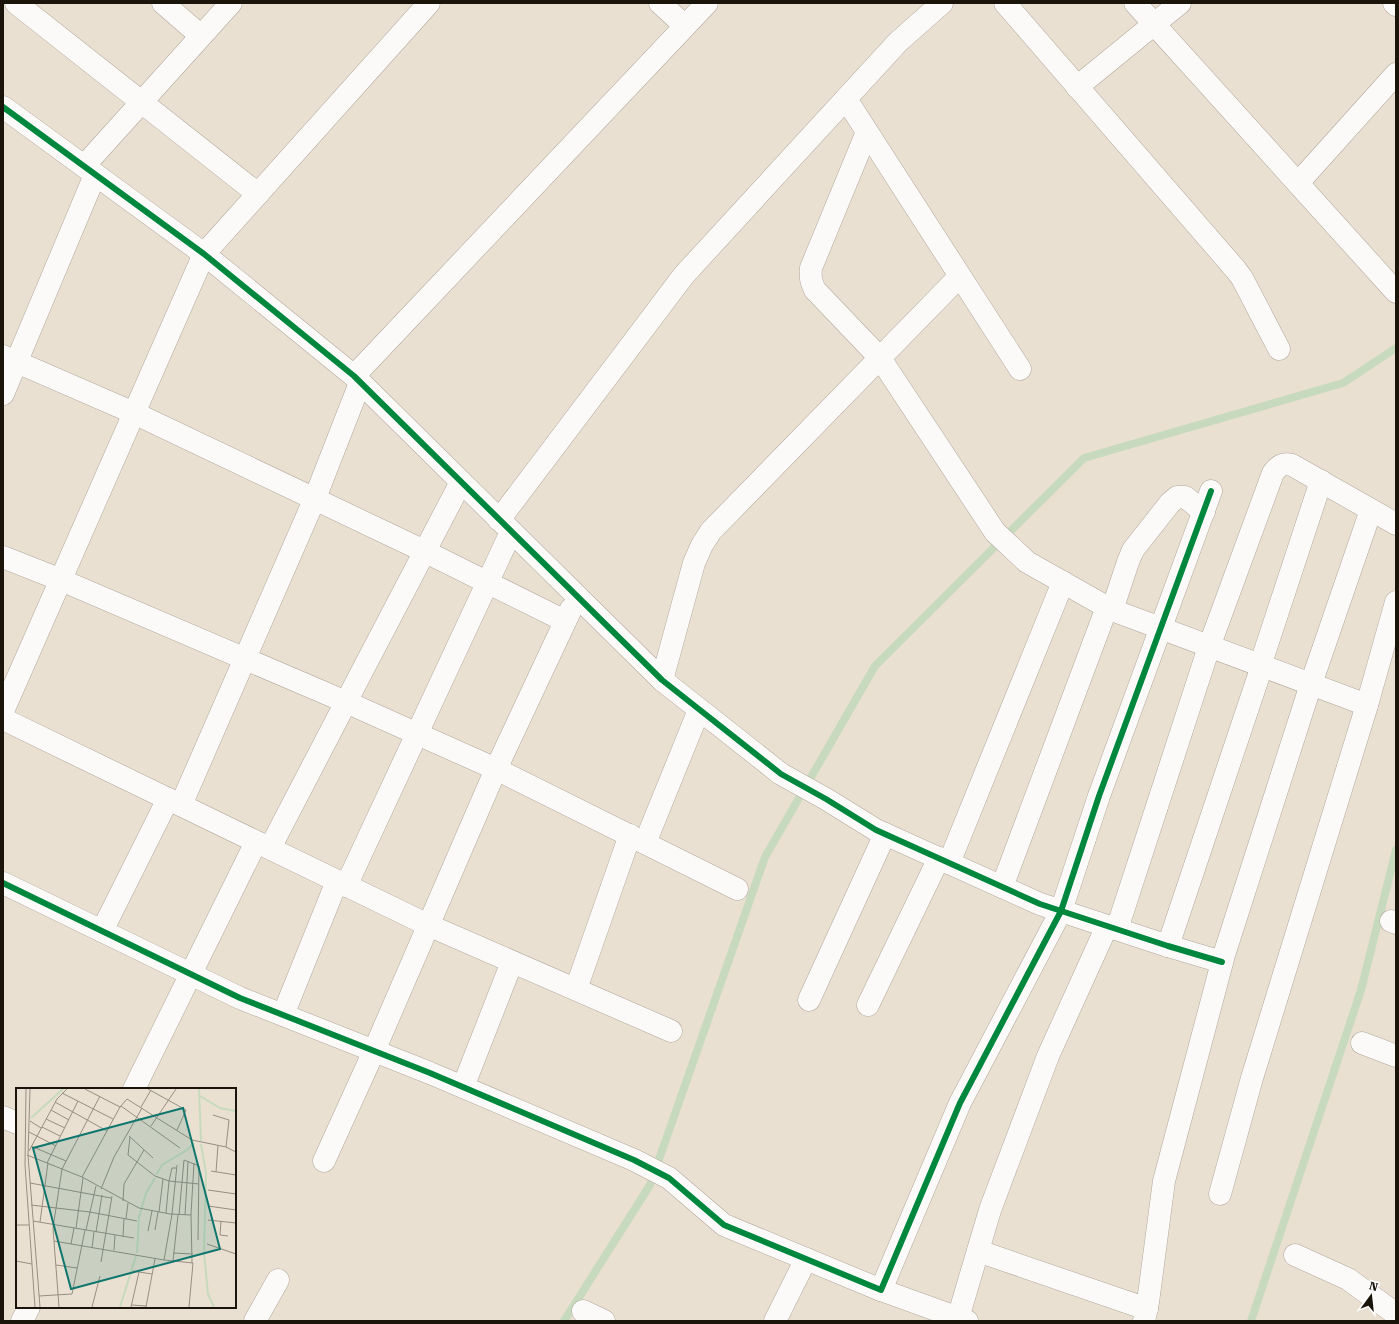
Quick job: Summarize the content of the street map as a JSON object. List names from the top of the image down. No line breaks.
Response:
{"north":"top"}
